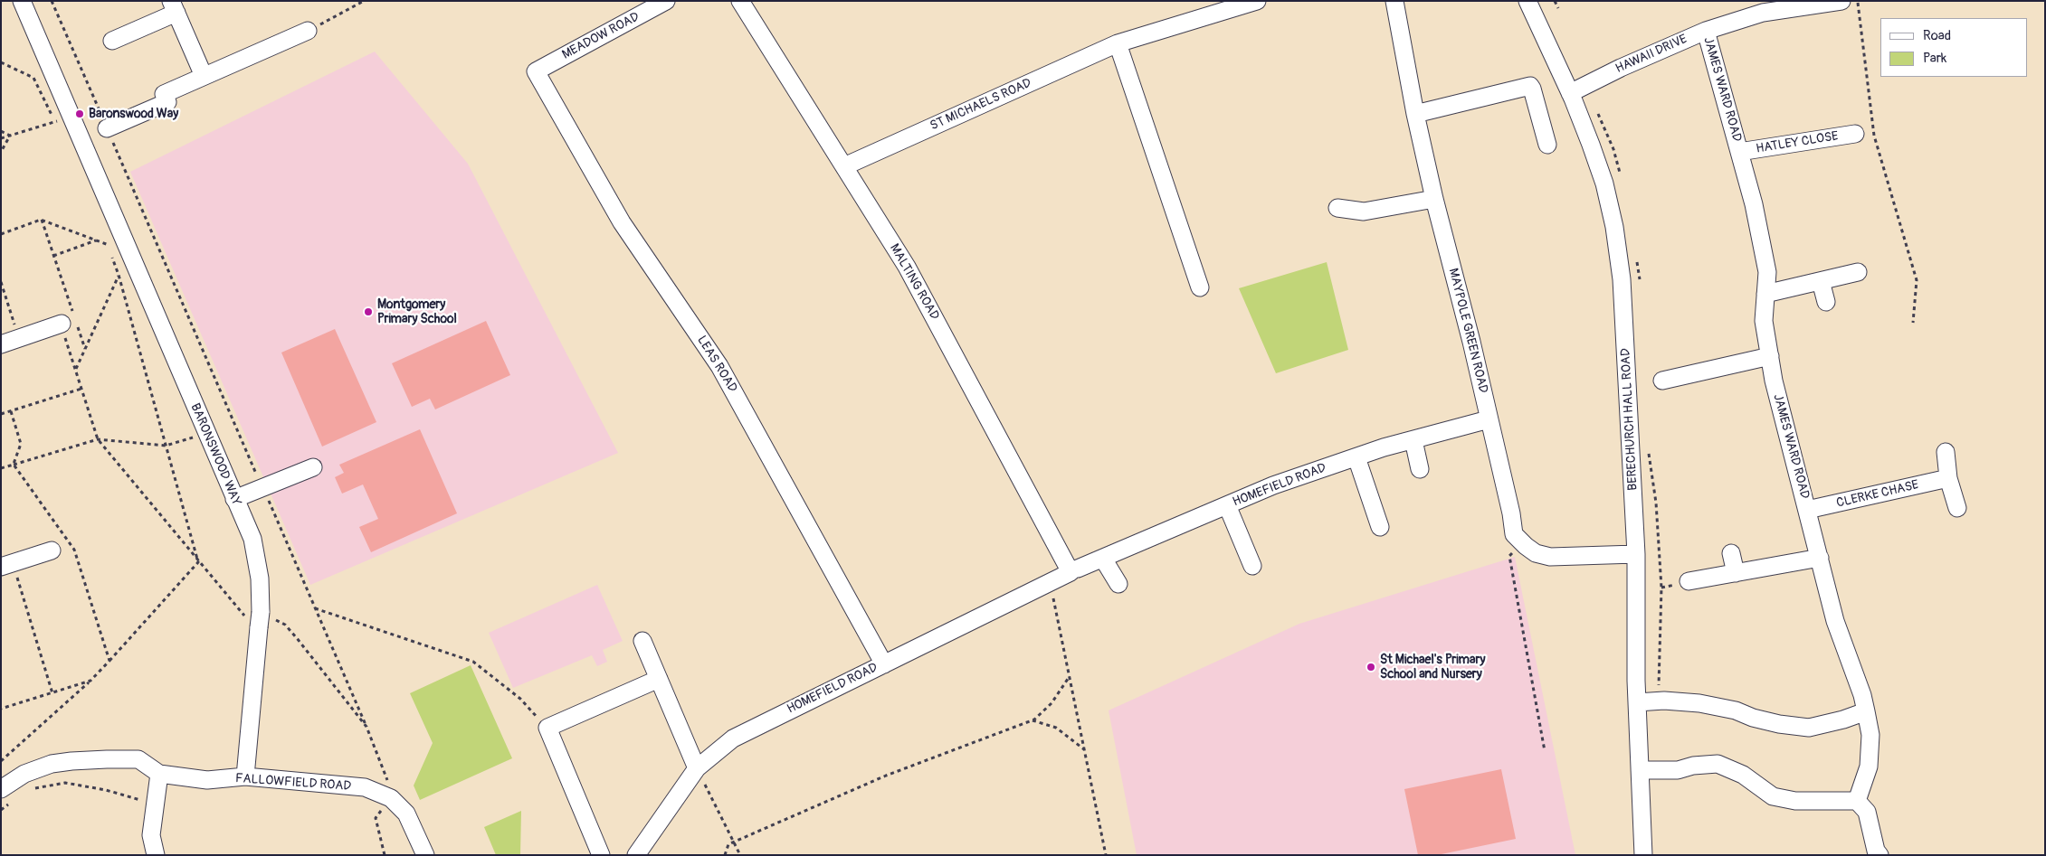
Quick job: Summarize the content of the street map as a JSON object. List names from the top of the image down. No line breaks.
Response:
{"streets":{"street":["MEADOW ROAD","HAWAII DRIVE","JAMES WARD ROAD","ST MICHAELS ROAD","HATLEY CLOSE","MALTING ROAD","MAYPOLE GREEN ROAD","LEAS ROAD","BERECHURCH HALL ROAD","BARONSWOOD WAY","HOMEFIELD ROAD","CLERKE CHASE","FALLOWFIELD ROAD"]},"crossings":[["MEADOW ROAD","LEAS ROAD"],["HAWAII DRIVE","JAMES WARD ROAD"],["HAWAII DRIVE","BERECHURCH HALL ROAD"],["JAMES WARD ROAD","HATLEY CLOSE"],["JAMES WARD ROAD","CLERKE CHASE"],["ST MICHAELS ROAD","MALTING ROAD"],["MALTING ROAD","HOMEFIELD ROAD"],["MAYPOLE GREEN ROAD","HOMEFIELD ROAD"],["LEAS ROAD","HOMEFIELD ROAD"],["BARONSWOOD WAY","FALLOWFIELD ROAD"]],"places":["Baronswood Way","Montgomery Primary School","St Michael's Primary School and Nursery"],"legend":["Road","Park"]}
